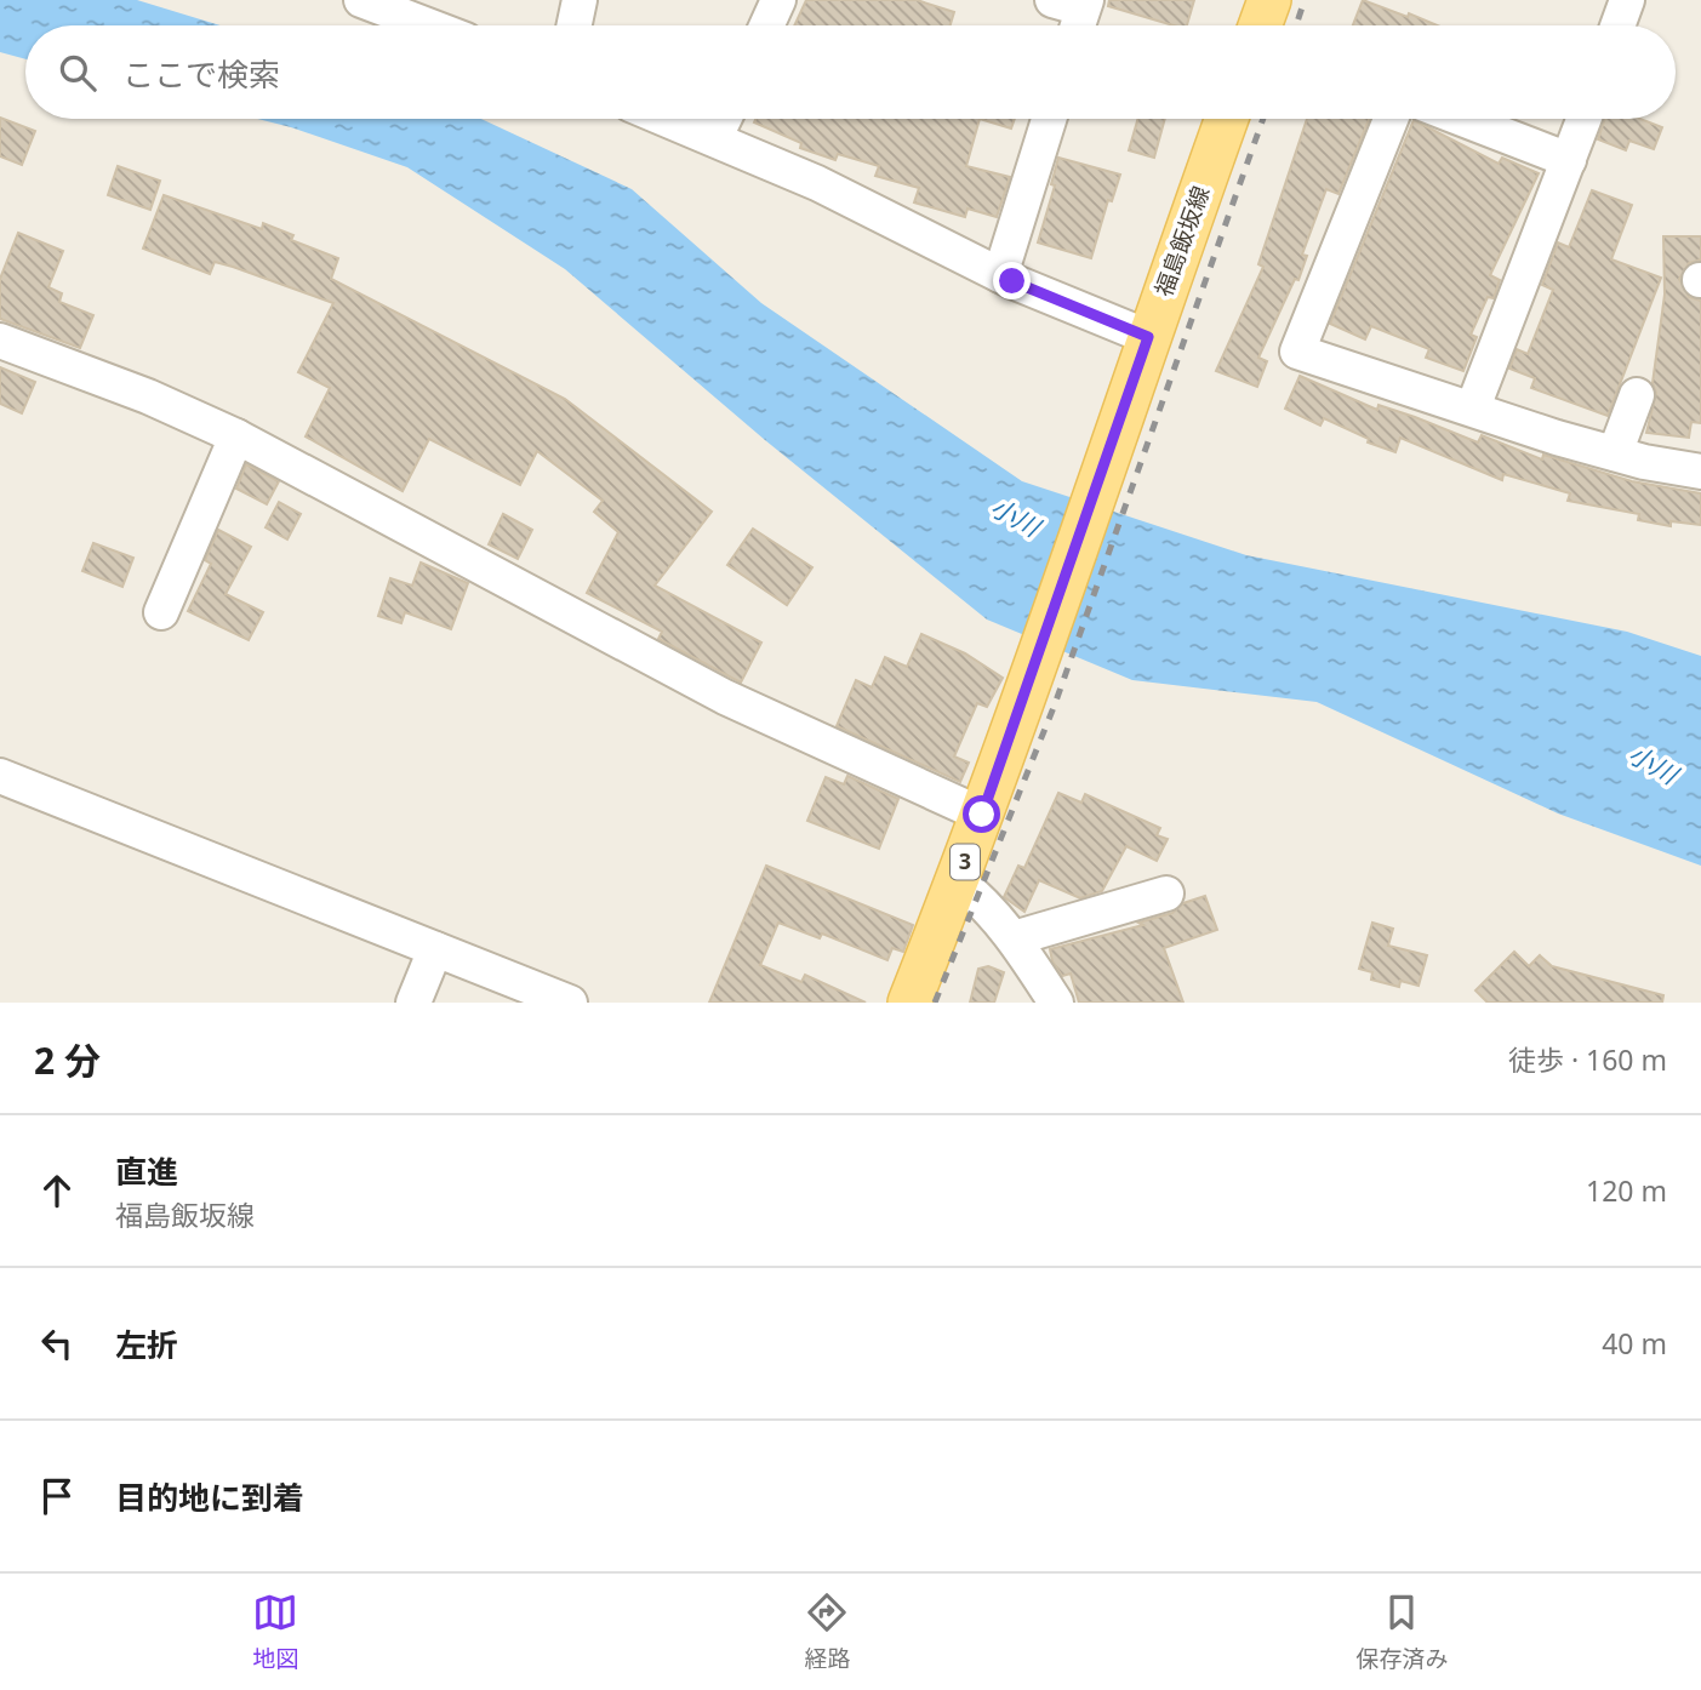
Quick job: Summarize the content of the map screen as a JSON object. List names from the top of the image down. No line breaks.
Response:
{"streets":{"main road":["福島飯坂線","3"]},"water":["小川"],"page":{"search":"ここで検索","heading":["2 分","徒歩 · 160 m"],"list":[["直進","福島飯坂線","120 m"],["左折","40 m"],"目的地に到着"],"nav":["地図","経路","保存済み"]}}
